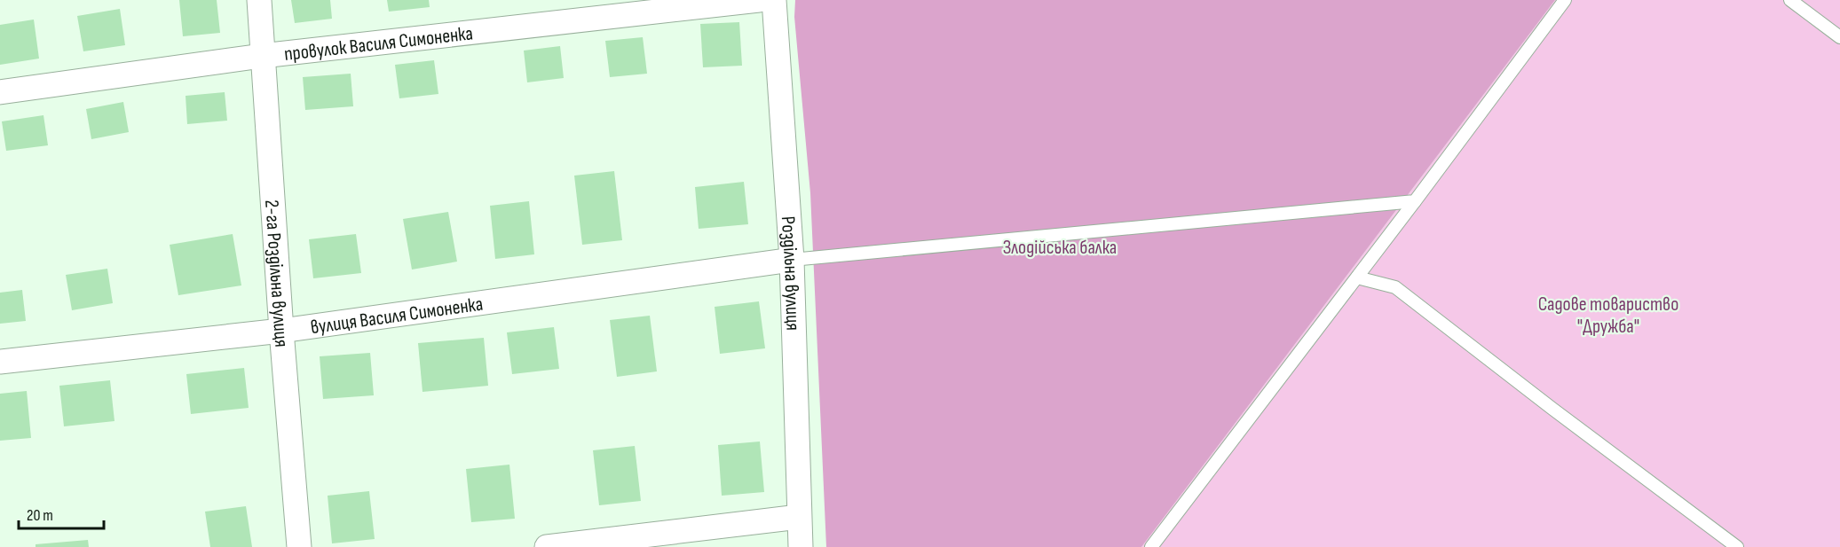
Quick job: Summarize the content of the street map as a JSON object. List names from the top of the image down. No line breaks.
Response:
{"streets":{"street":["провулок Василя Симоненка","Роздільна вулиця","2-га Роздільна вулиця","вулиця Василя Симоненка"]},"crossings":[["провулок Василя Симоненка","2-га Роздільна вулиця"],["Роздільна вулиця","вулиця Василя Симоненка"],["2-га Роздільна вулиця","вулиця Василя Симоненка"]],"parks":["Злодійська балка","Садове товариство \"Дружба\""],"scale_bar":"20 m"}
